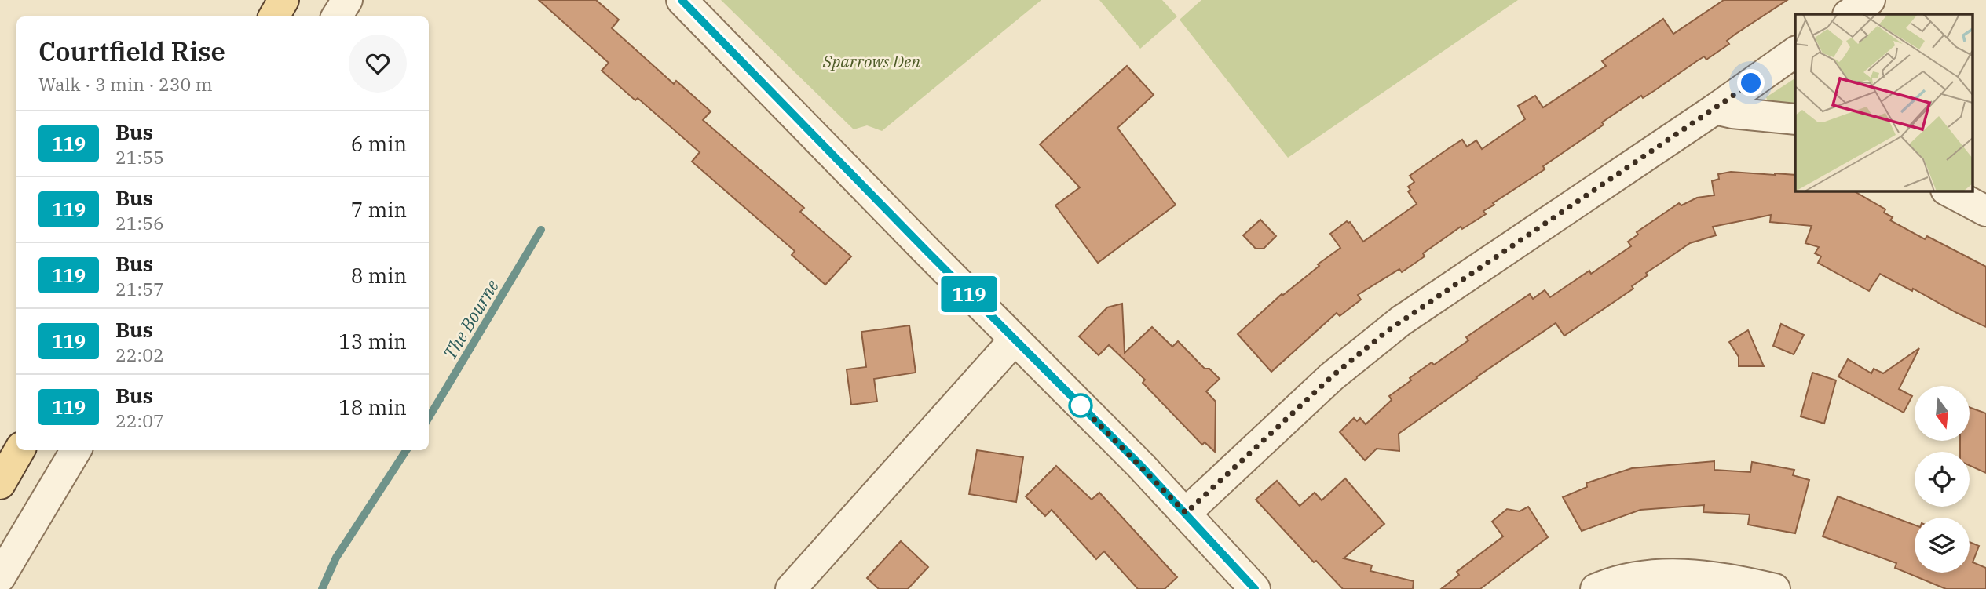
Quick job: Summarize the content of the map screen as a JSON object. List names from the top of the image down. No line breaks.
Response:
{"water":["The Bourne"],"parks":["Sparrows Den"],"lines":["bus line 119"],"north":"bottom","page":{"on_map":"119","heading":["Courtfield Rise","Walk · 3 min · 230 m"],"list":[{"mark":"119","name":"Bus","note":"21:55","value":"6 min"},{"mark":"119","name":"Bus","note":"21:56","value":"7 min"},{"mark":"119","name":"Bus","note":"21:57","value":"8 min"},{"mark":"119","name":"Bus","note":"22:02","value":"13 min"},{"mark":"119","name":"Bus","note":"22:07","value":"18 min"}]}}
